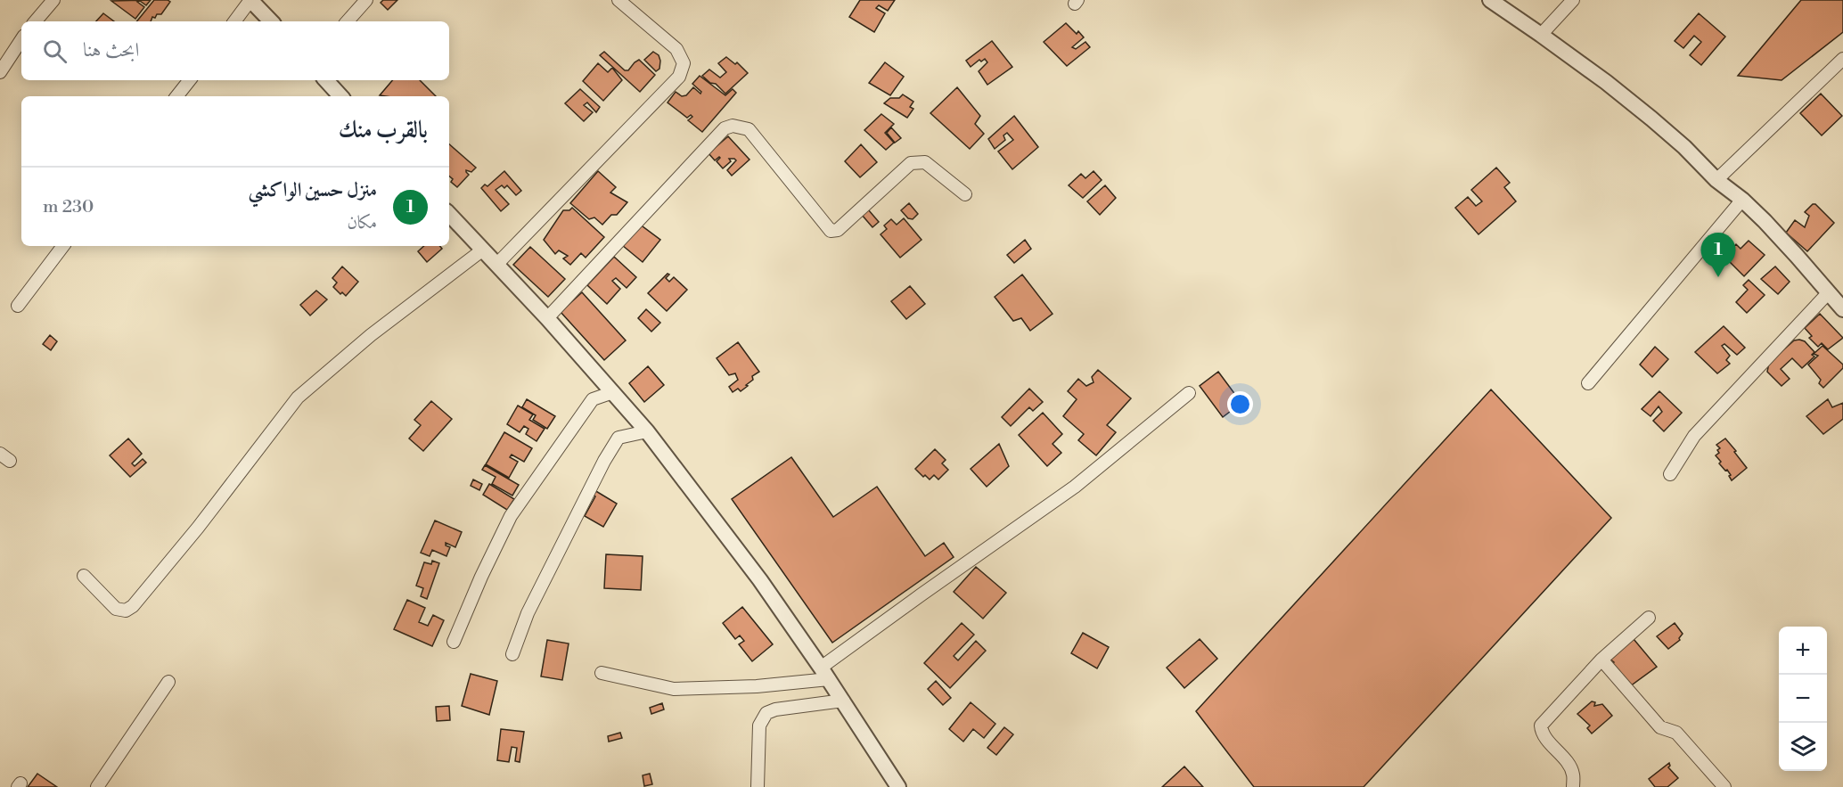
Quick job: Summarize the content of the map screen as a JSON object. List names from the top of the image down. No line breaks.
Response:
{"page":{"search":"ابحث هنا","heading":"بالقرب منك","list":[{"mark":"1","name":"منزل حسين الواكشي","note":"مكان","value":"230 m"}],"pins":"1","map_buttons":["+","−"]}}
